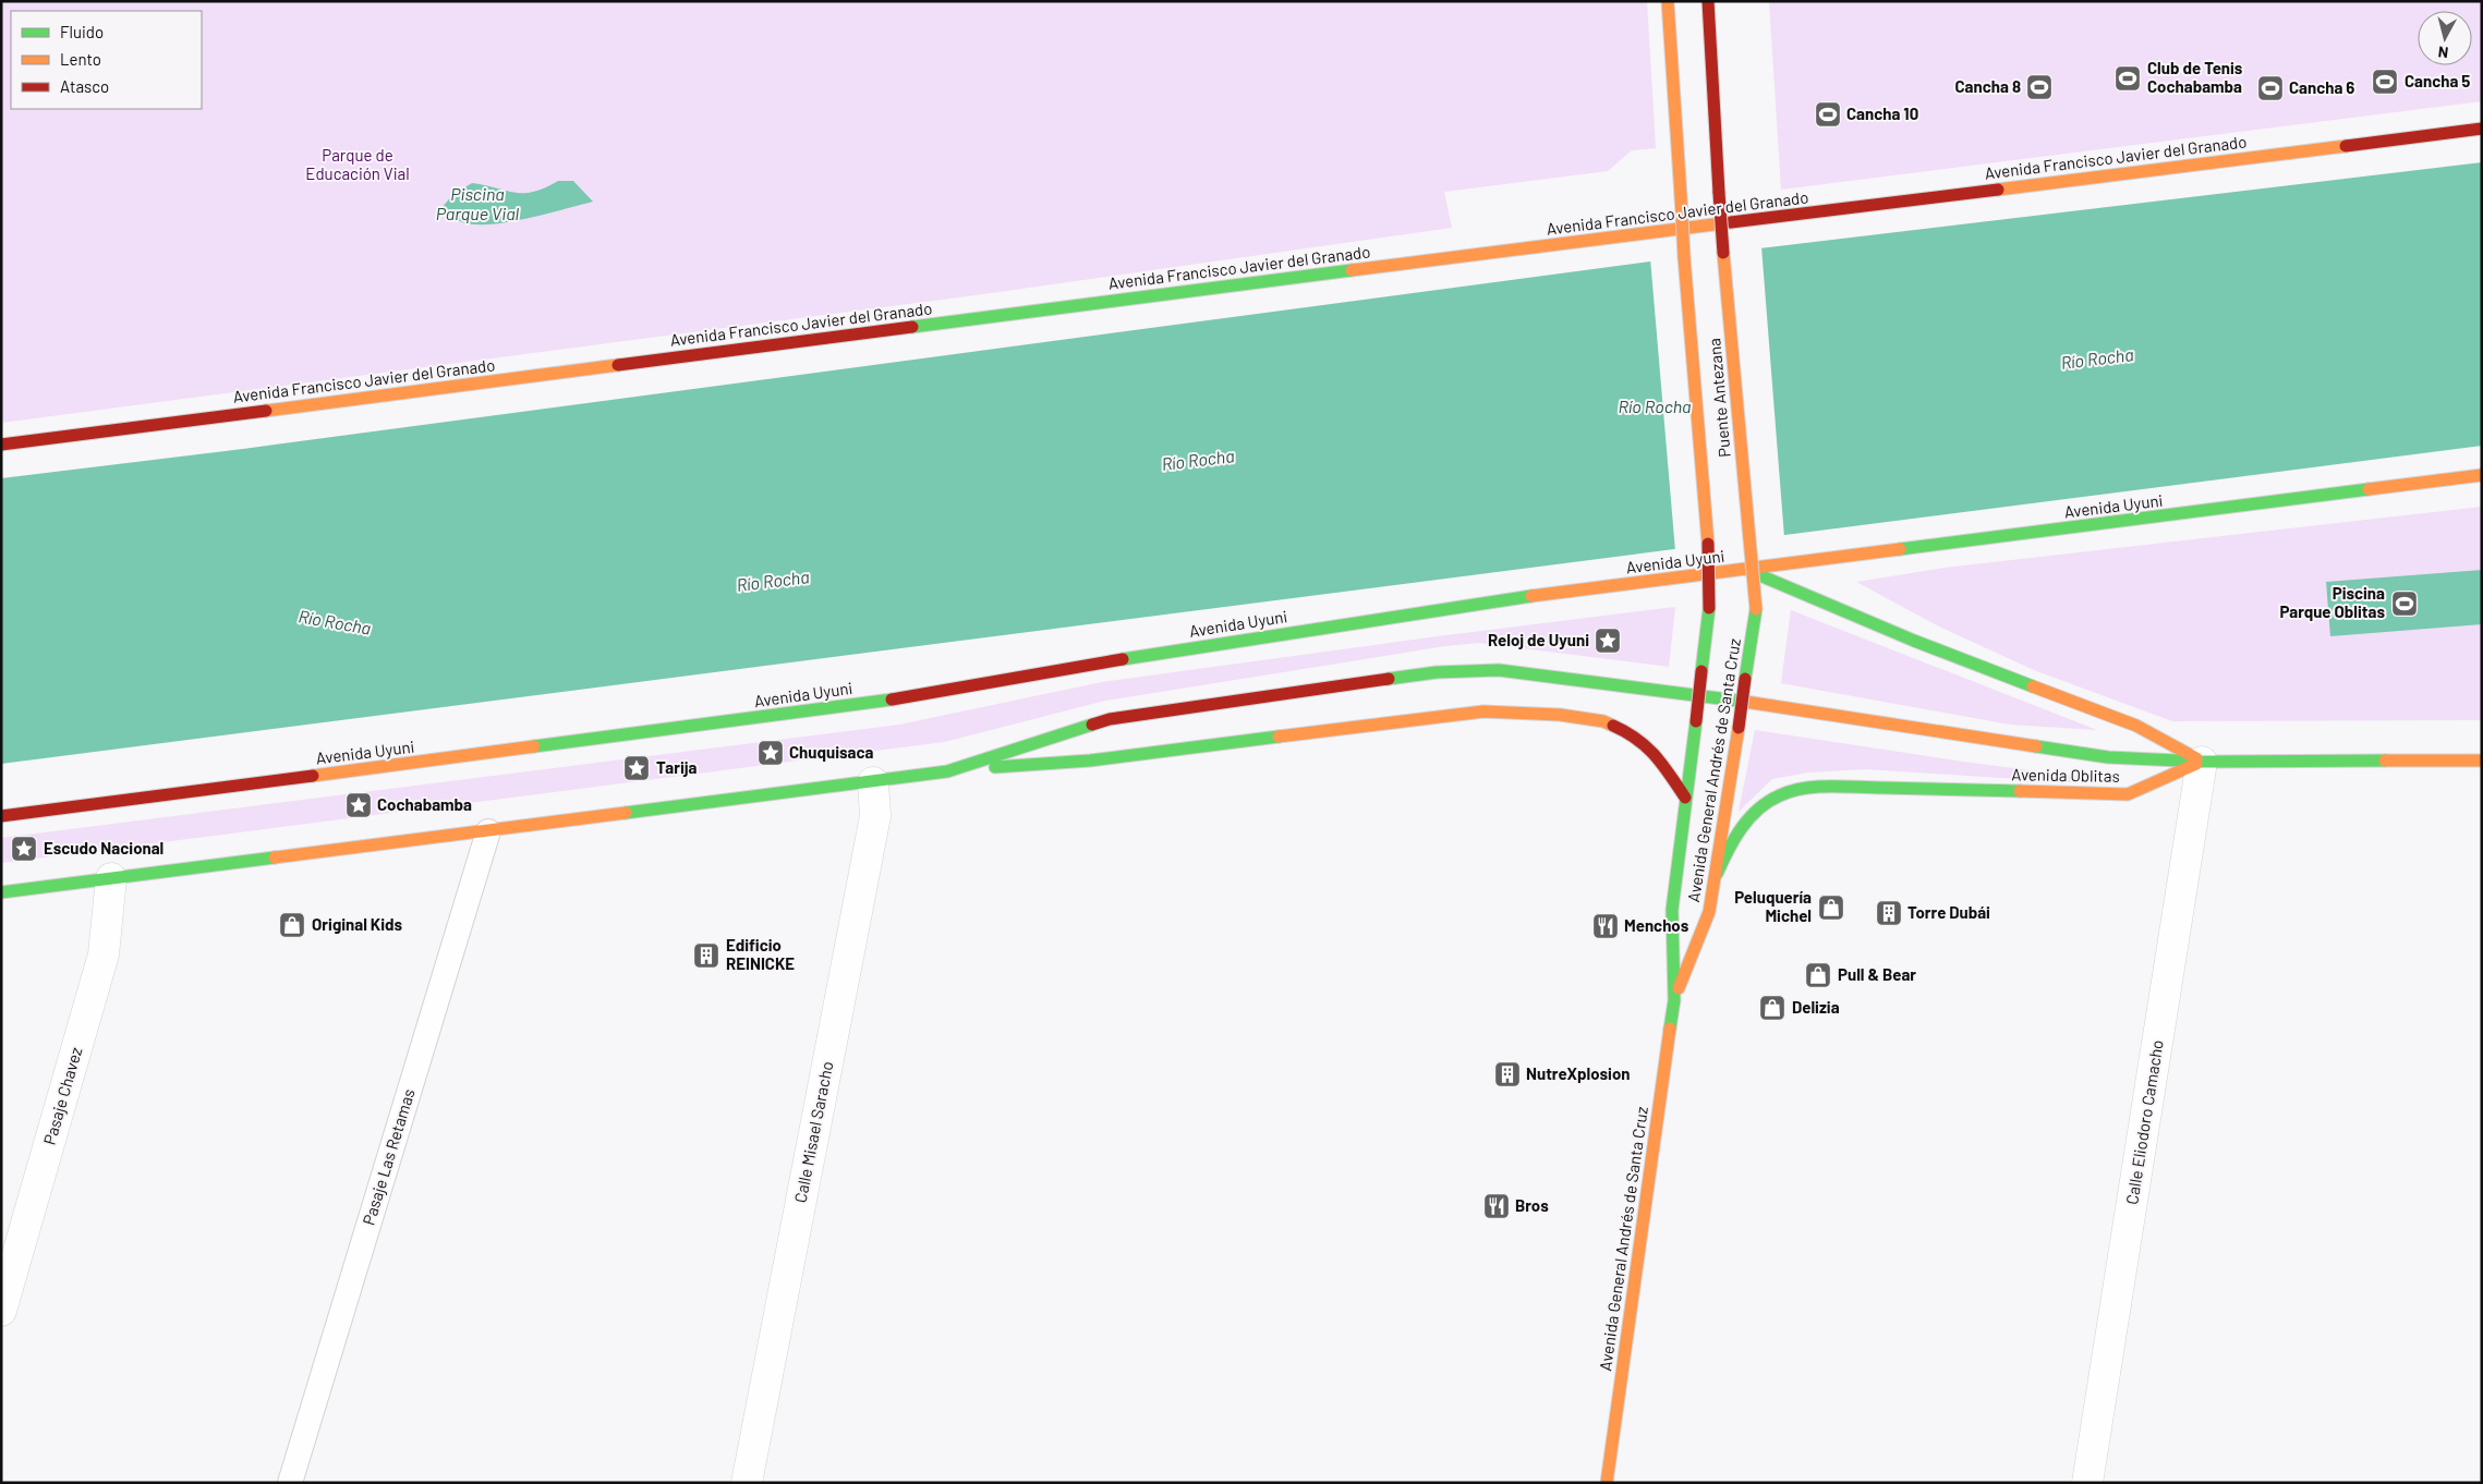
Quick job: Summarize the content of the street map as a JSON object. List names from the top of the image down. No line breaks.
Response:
{"streets":{"main road":["Avenida Francisco Javier del Granado","Puente Antezana","Avenida Uyuni","Avenida General Andrés de Santa Cruz","Avenida Oblitas"],"street":["Pasaje Chavez","Calle Eliodoro Camacho","Calle Misael Saracho"],"lane":["Pasaje Las Retamas"]},"crossings":[["Puente Antezana","Avenida General Andrés de Santa Cruz"],["Avenida General Andrés de Santa Cruz","Avenida Oblitas"],["Avenida Oblitas","Calle Eliodoro Camacho"]],"water":["Piscina Parque Vial","Río Rocha"],"parks":["Parque de Educación Vial"],"places":{"sports":["Club de Tenis Cochabamba","Cancha 5","Cancha 8","Cancha 6","Cancha 10","Piscina Parque Oblitas"],"place":["Reloj de Uyuni","Chuquisaca","Tarija","Cochabamba","Escudo Nacional"],"shop":["Peluquería Michel","Original Kids","Pull & Bear","Delizia"],"building":["Torre Dubái","Edificio REINICKE","NutreXplosion"],"restaurant":["Menchos","Bros"]},"legend":["Fluido","Lento","Atasco"],"north":"bottom"}
